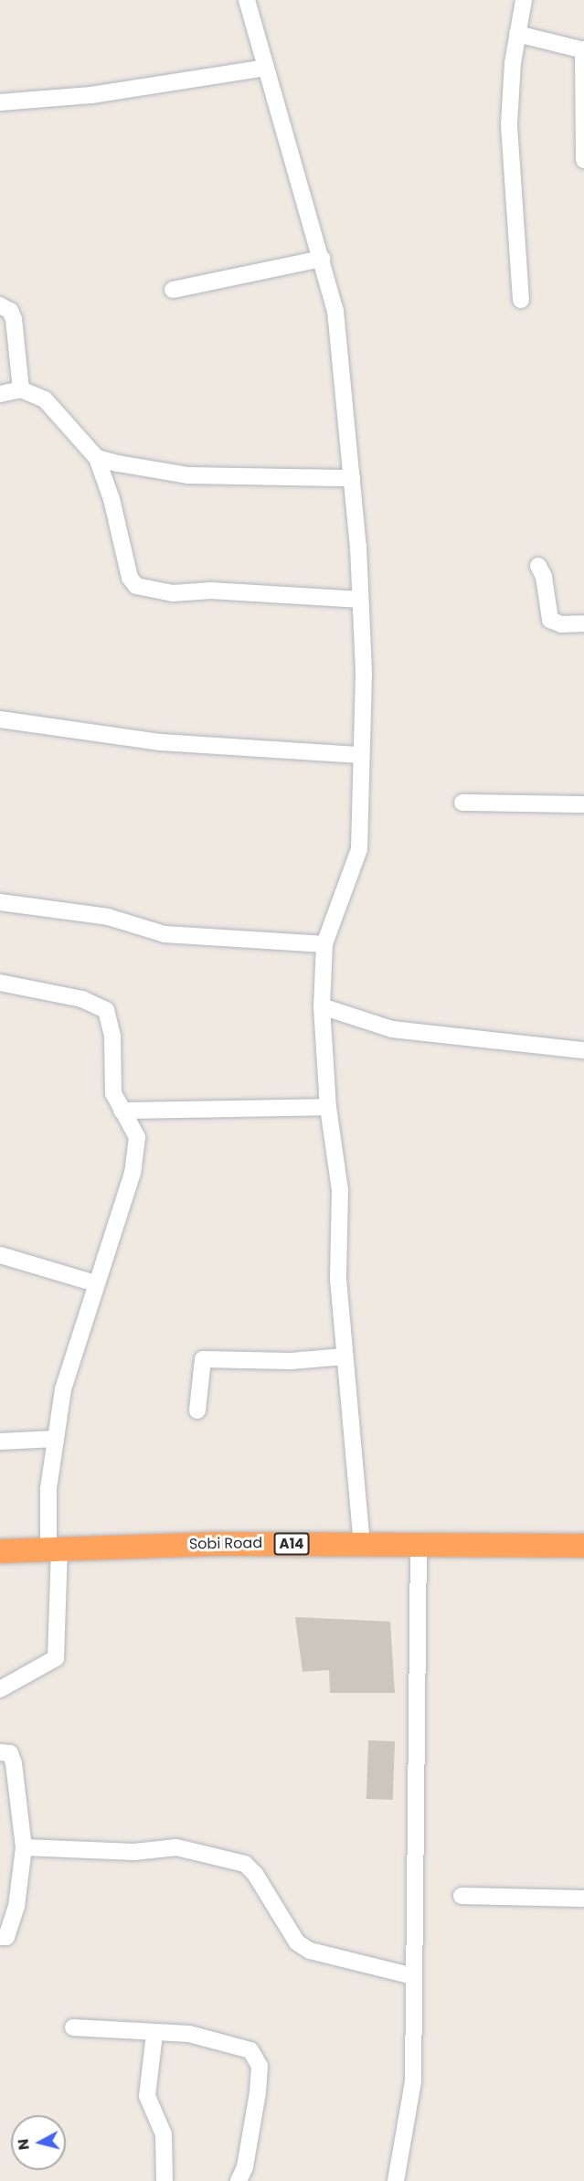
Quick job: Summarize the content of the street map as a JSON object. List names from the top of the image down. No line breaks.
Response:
{"streets":{"highway":["Sobi Road","A14"]},"north":"left"}
